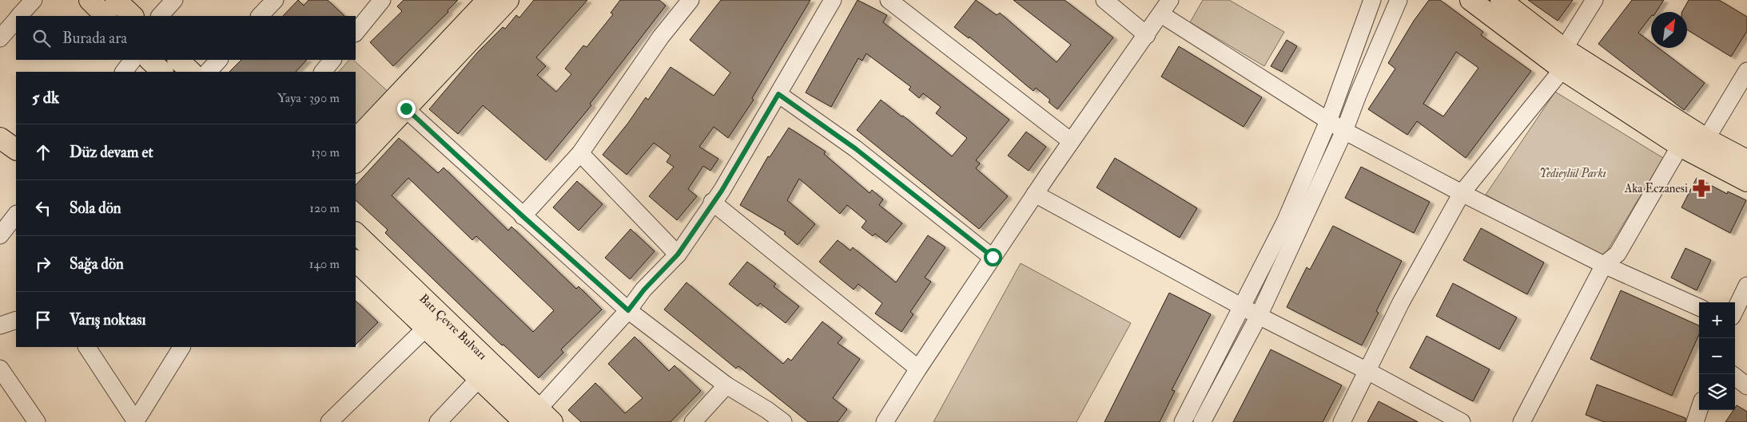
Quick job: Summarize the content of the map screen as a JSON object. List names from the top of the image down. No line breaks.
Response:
{"streets":{"main road":["Batı Çevre Bulvarı"]},"parks":["Yedieylül Parkı"],"places":{"pharmacy":["Aka Eczanesi"]},"north":"top right","page":{"search":"Burada ara","heading":["5 dk","Yaya · 390 m"],"list":[["Düz devam et","130 m"],["Sola dön","120 m"],["Sağa dön","140 m"],"Varış noktası"],"map_buttons":["+","−"]}}
